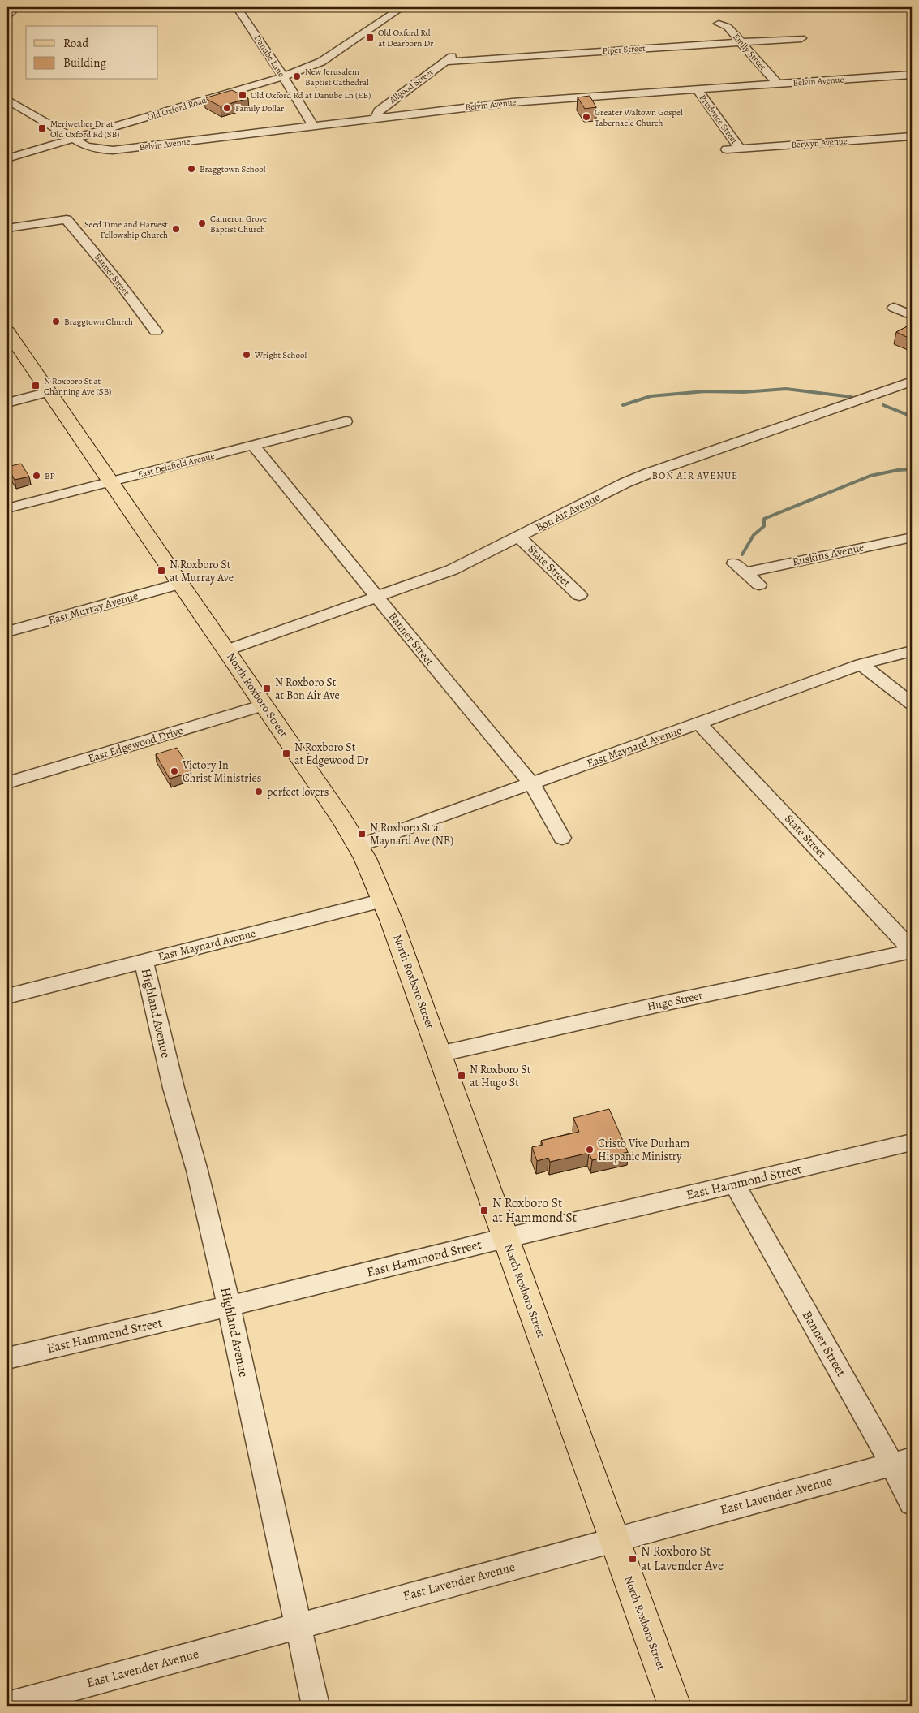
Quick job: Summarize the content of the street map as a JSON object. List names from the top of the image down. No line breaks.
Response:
{"streets":{"main road":["North Roxboro Street"],"street":["Piper Street","Emily Street","Danube Lane","Belvin Avenue","Allgood Street","Old Oxford Road","Prudence Street","Berwyn Avenue","Banner Street","East Delafield Avenue","Bon Air Avenue","Ruskins Avenue","State Street","East Murray Avenue","East Edgewood Drive","East Maynard Avenue","Hugo Street","Highland Avenue","East Hammond Street","East Lavender Avenue"]},"crossings":[["Piper Street","Emily Street"],["Piper Street","Allgood Street"],["Emily Street","Belvin Avenue"],["Danube Lane","Belvin Avenue"],["Danube Lane","Old Oxford Road"],["Belvin Avenue","Allgood Street"],["Belvin Avenue","Old Oxford Road"],["Belvin Avenue","Prudence Street"],["Prudence Street","Berwyn Avenue"],["Banner Street","East Delafield Avenue"],["Banner Street","Bon Air Avenue"],["Banner Street","East Maynard Avenue"],["Banner Street","East Hammond Street"],["Banner Street","East Lavender Avenue"],["East Delafield Avenue","North Roxboro Street"],["Bon Air Avenue","State Street"],["Bon Air Avenue","North Roxboro Street"],["State Street","East Maynard Avenue"],["State Street","Hugo Street"],["East Murray Avenue","North Roxboro Street"],["North Roxboro Street","East Edgewood Drive"],["North Roxboro Street","East Maynard Avenue"],["North Roxboro Street","Hugo Street"],["North Roxboro Street","East Hammond Street"],["North Roxboro Street","East Lavender Avenue"],["East Maynard Avenue","Highland Avenue"],["Highland Avenue","East Hammond Street"],["Highland Avenue","East Lavender Avenue"]],"districts":["BON AIR AVENUE"],"places":{"transit":["Old Oxford Rd at Dearborn Dr","Old Oxford Rd at Danube Ln (EB)","Meriwether Dr at Old Oxford Rd (SB)","N Roxboro St at Channing Ave (SB)","N Roxboro St at Murray Ave","N Roxboro St at Bon Air Ave","N Roxboro St at Edgewood Dr","N Roxboro St at Maynard Ave (NB)","N Roxboro St at Hugo St","N Roxboro St at Hammond St","N Roxboro St at Lavender Ave"],"other":["New Jerusalem Baptist Cathedral","Family Dollar","Greater Waltown Gospel Tabernacle Church","Braggtown School","Cameron Grove Baptist Church","Seed Time and Harvest Fellowship Church","Braggtown Church","Wright School","BP","Victory In Christ Ministries","perfect lovers","Cristo Vive Durham Hispanic Ministry"]},"legend":["Road","Building"]}
